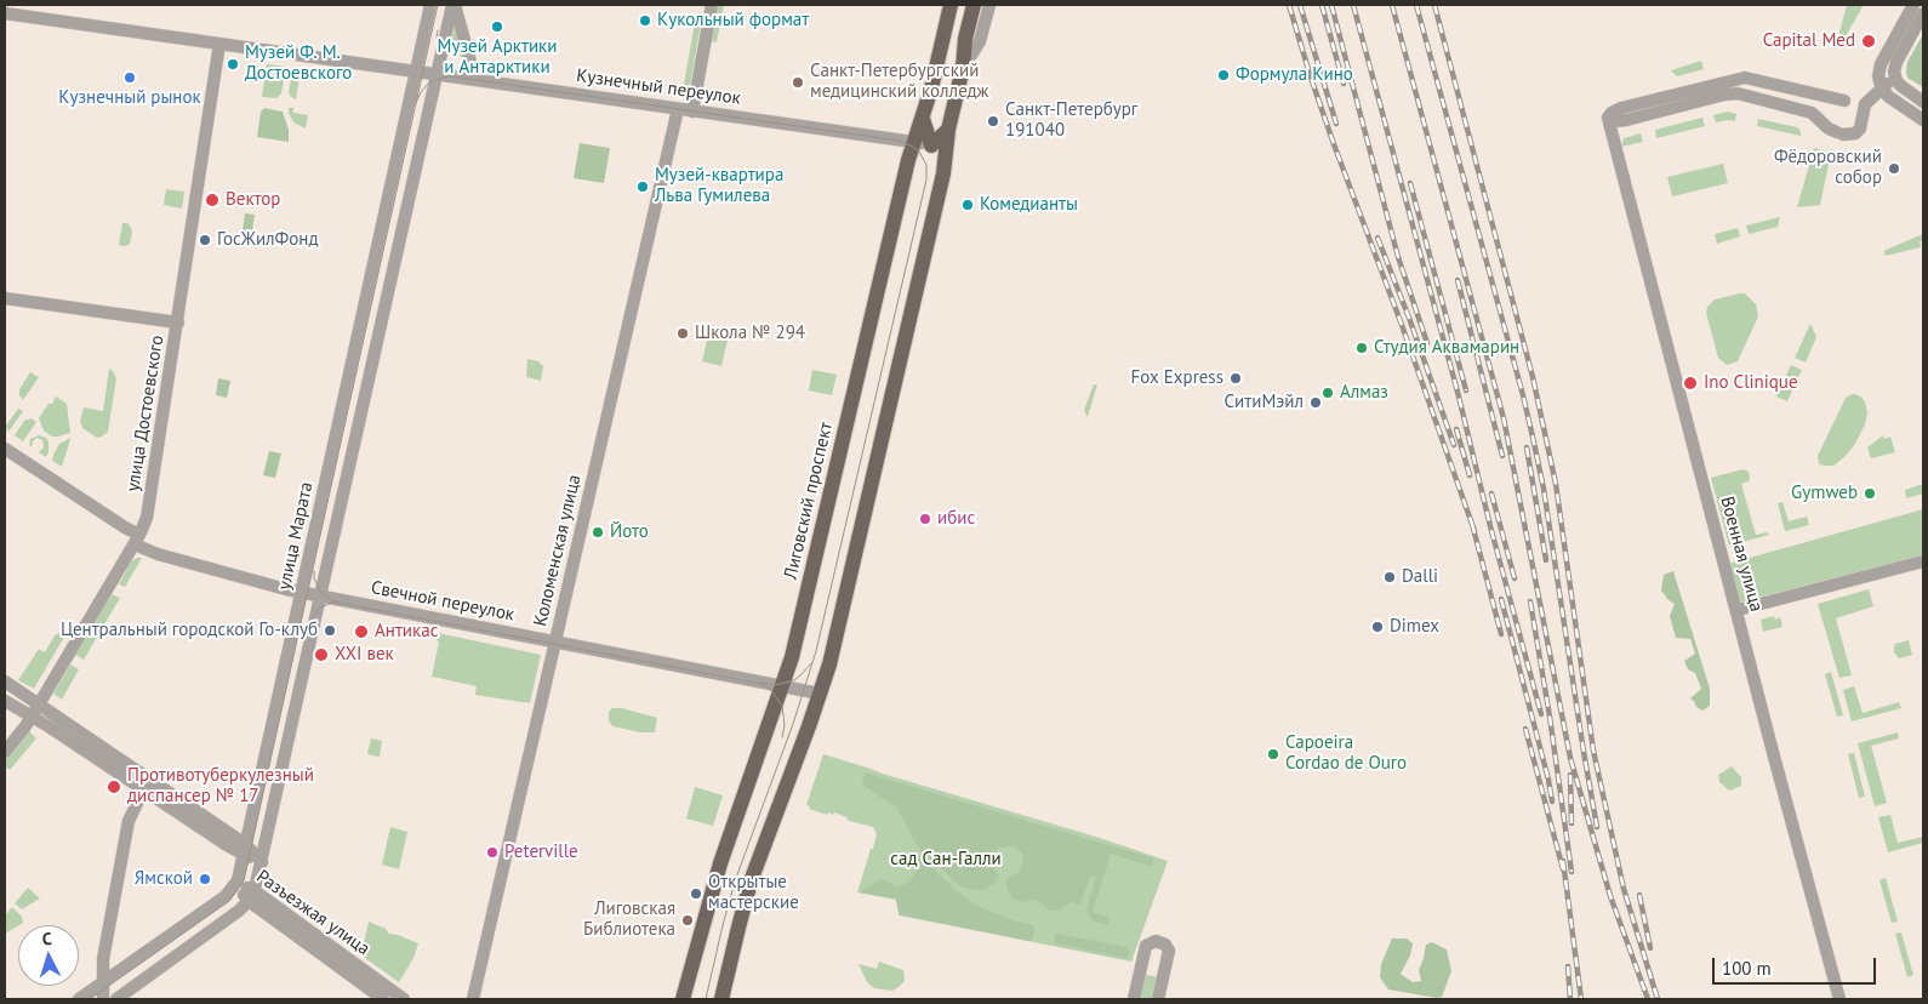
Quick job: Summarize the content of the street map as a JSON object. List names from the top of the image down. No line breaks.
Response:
{"streets":{"main road":["Лиговский проспект"],"street":["Кузнечный переулок","улица Достоевского","улица Марата","Коломенская улица","Военная улица","Свечной переулок","Разъезжая улица"]},"crossings":[["Кузнечный переулок","улица Достоевского"],["Кузнечный переулок","Лиговский проспект"],["Кузнечный переулок","улица Марата"],["Кузнечный переулок","Коломенская улица"],["улица Достоевского","Свечной переулок"],["улица Достоевского","Разъезжая улица"],["Лиговский проспект","Свечной переулок"],["улица Марата","Свечной переулок"],["улица Марата","Разъезжая улица"],["Коломенская улица","Свечной переулок"]],"parks":["сад Сан-Галли"],"places":["Кукольный формат","Музей Арктики и Антарктики","Capital Med","Музей Ф. М. Достоевского","Формула Кино","Кузнечный рынок","Санкт-Петербургский медицинский колледж","Санкт-Петербург 191040","Фёдоровский собор","Музей-квартира Льва Гумилева","Вектор","Комедианты","ГосЖилФонд","Школа № 294","Студия Аквамарин","Fox Express","Ino Clinique","Алмаз","СитиМэйл","Gymweb","ибис","Йото","Dalli","Dimex","Центральный городской Го-клуб","Антикас","XXI век","Capoeira Cordao de Ouro","Противотуберкулезный диспансер № 17","Peterville","Ямской","Открытые мастерские","Лиговская Библиотека"],"scale_bar":"100 m","north":"top"}
